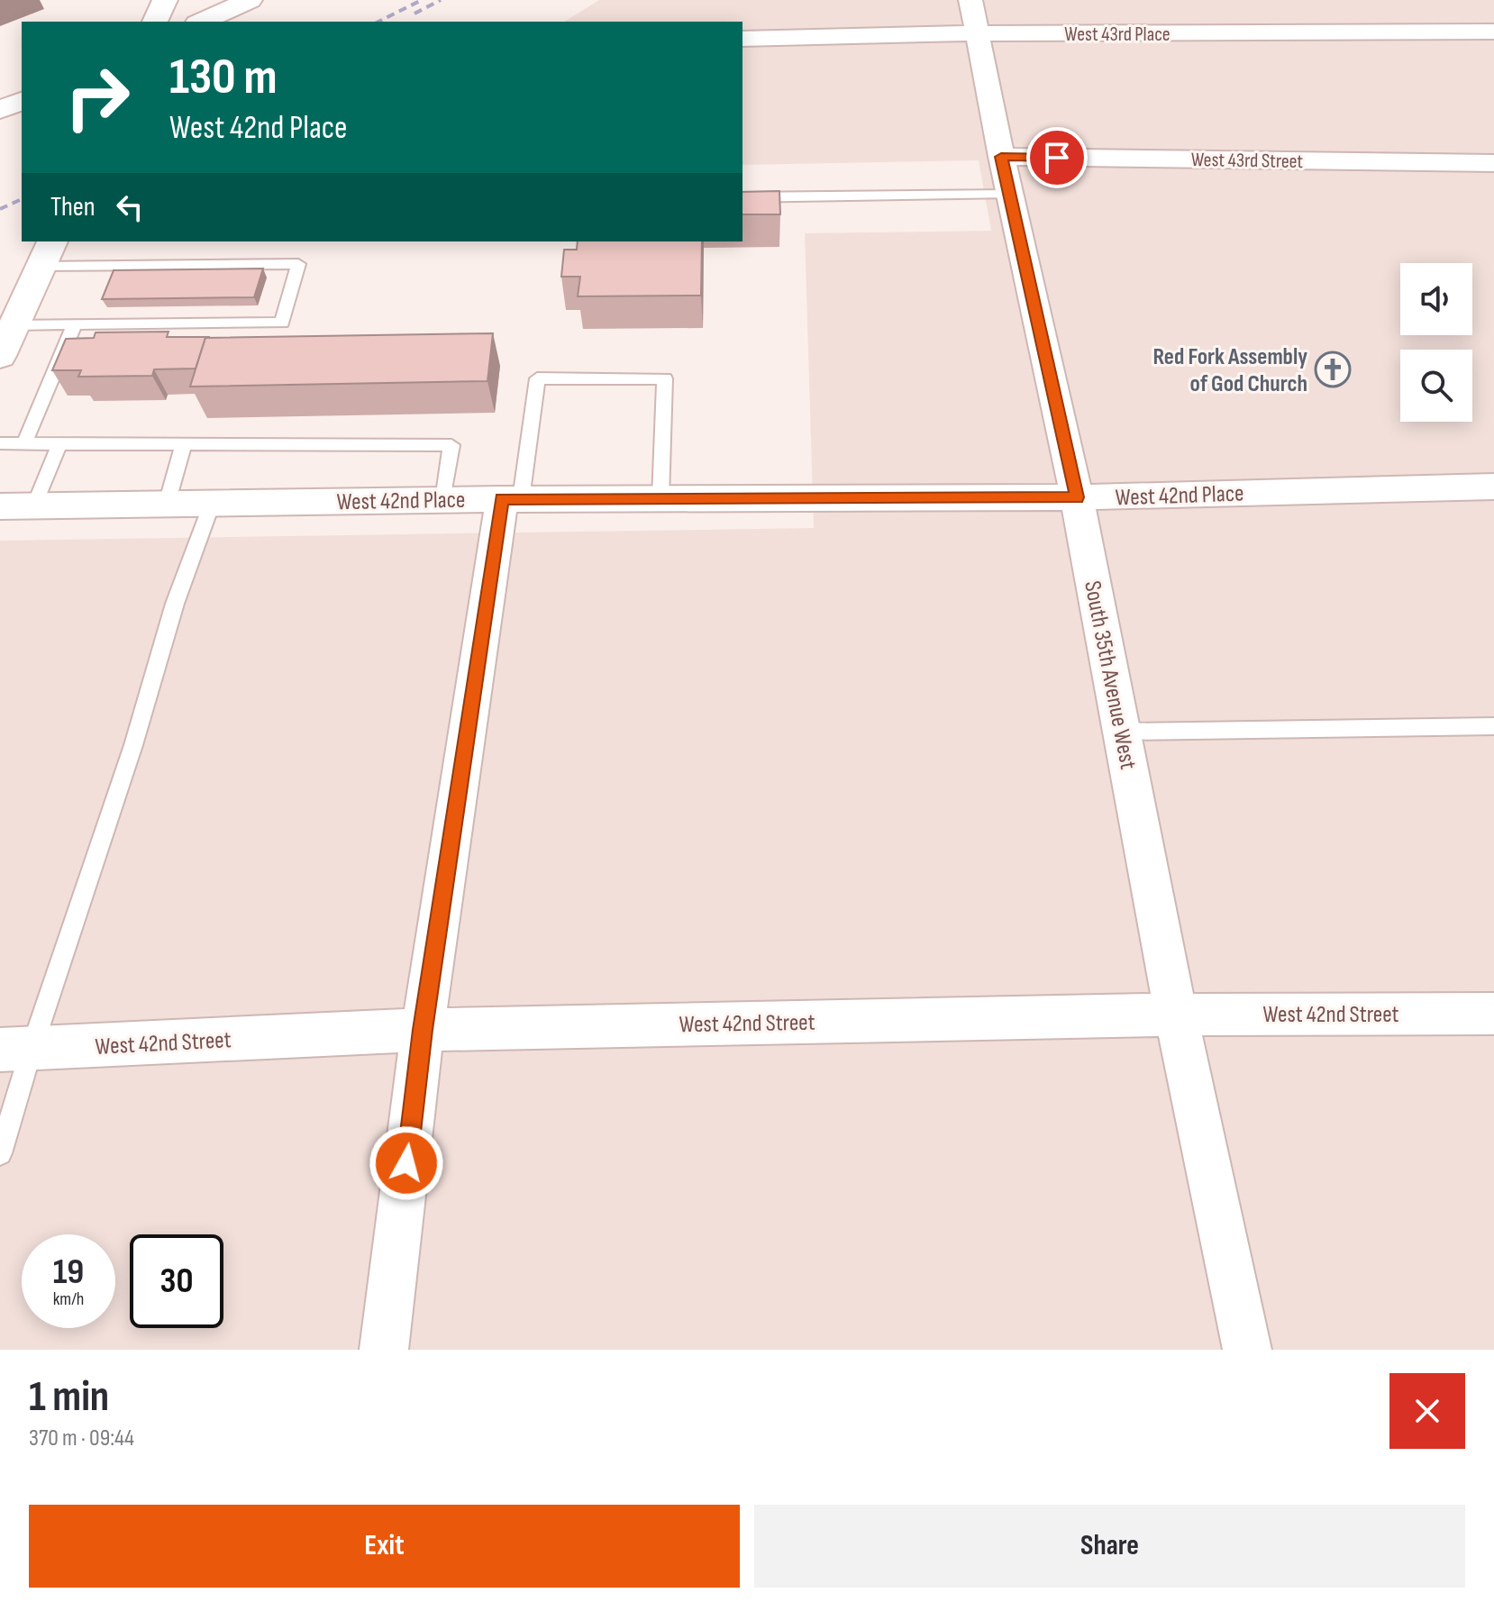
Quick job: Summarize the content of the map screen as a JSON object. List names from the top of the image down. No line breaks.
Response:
{"streets":{"street":["West 43rd Place","West 43rd Street","West 42nd Place","South 35th Avenue West","West 42nd Street"]},"crossings":[["West 43rd Place","South 35th Avenue West"],["West 43rd Street","South 35th Avenue West"],["West 42nd Place","South 35th Avenue West"],["South 35th Avenue West","West 42nd Street"]],"places":{"church":["Red Fork Assembly of God Church"]},"page":{"turn":["130 m","West 42nd Place"],"then":"Then","speed":"19 km/h","limit":"30","heading":["1 min","370 m · 09:44"],"buttons":["Exit","Share"]}}
